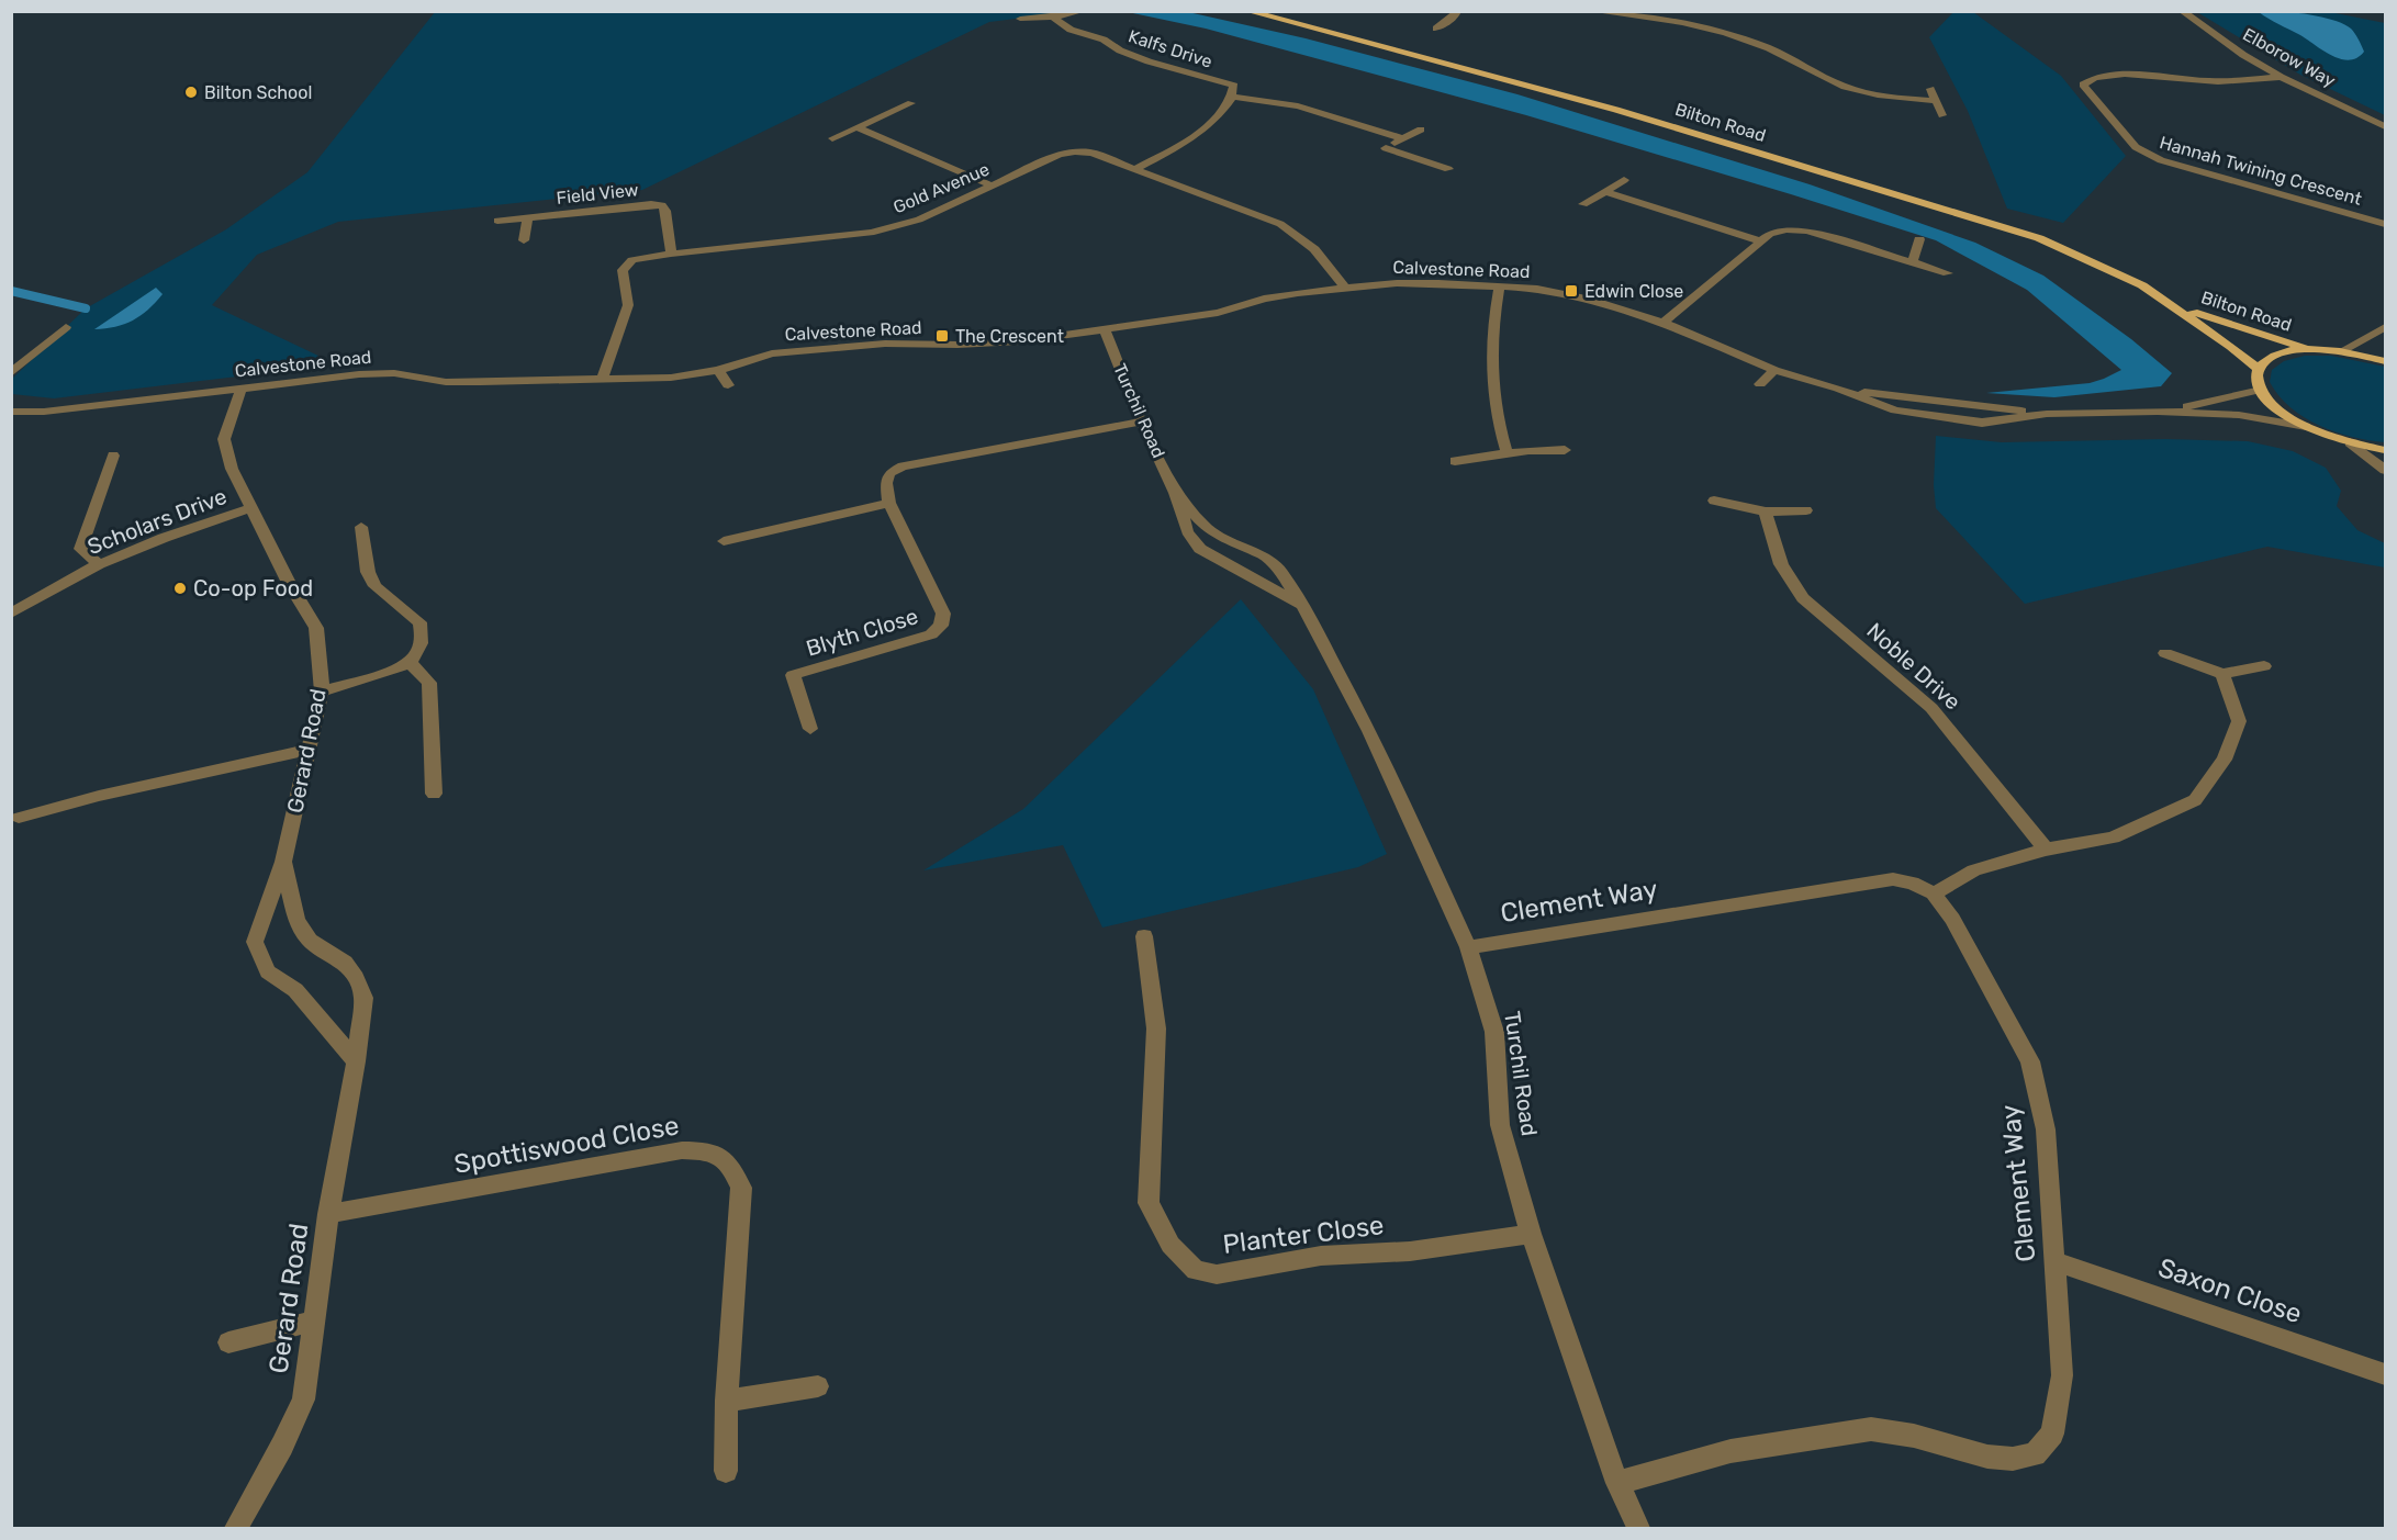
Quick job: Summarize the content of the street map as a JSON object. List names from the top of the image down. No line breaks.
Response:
{"streets":{"main road":["Bilton Road"],"street":["Kalfs Drive","Elborow Way","Hannah Twining Crescent","Gold Avenue","Field View","Calvestone Road","Turchil Road","Scholars Drive","Blyth Close","Noble Drive","Gerard Road","Clement Way","Spottiswood Close","Planter Close","Saxon Close"]},"crossings":[["Elborow Way","Hannah Twining Crescent"],["Gold Avenue","Field View"],["Gold Avenue","Calvestone Road"],["Calvestone Road","Turchil Road"],["Calvestone Road","Gerard Road"],["Turchil Road","Clement Way"],["Turchil Road","Planter Close"],["Scholars Drive","Gerard Road"],["Gerard Road","Spottiswood Close"],["Clement Way","Saxon Close"]],"places":{"other":["Bilton School","Co-op Food"],"transit":["Edwin Close","The Crescent"]}}
